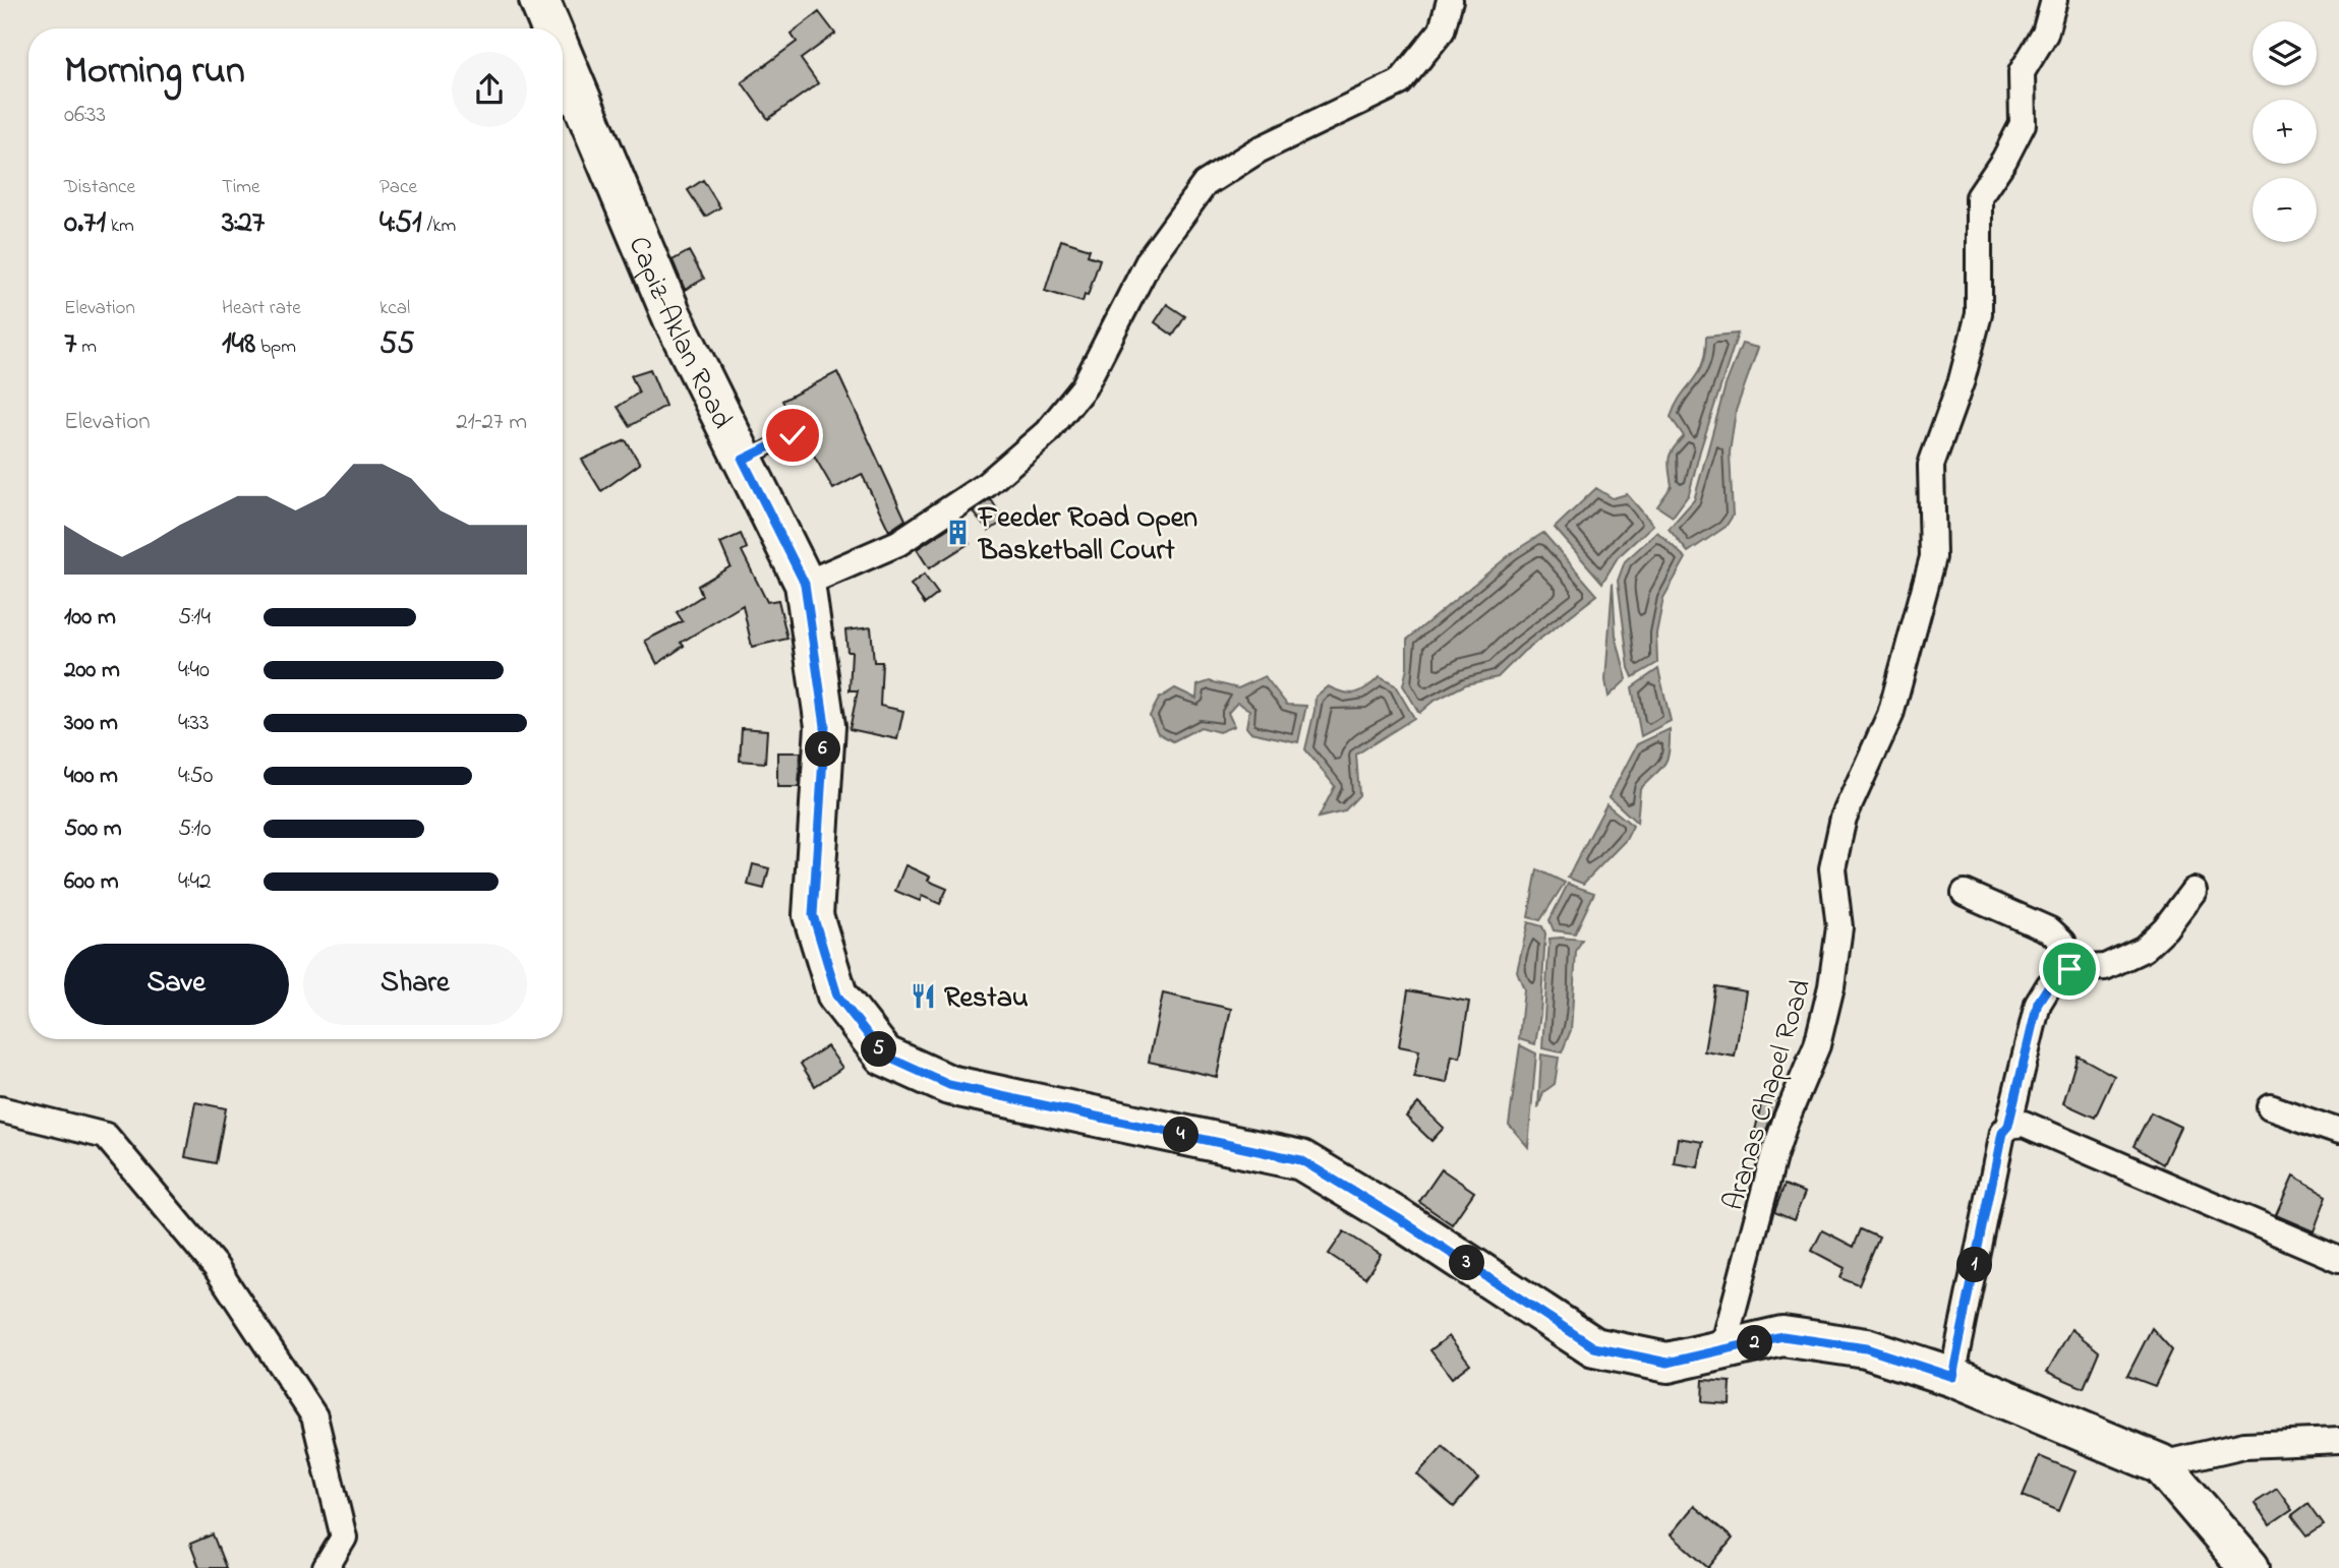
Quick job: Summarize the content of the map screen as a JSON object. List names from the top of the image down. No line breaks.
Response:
{"streets":{"main road":["Capiz-Aklan Road"],"street":["Aranas Chapel Road"]},"crossings":[["Capiz-Aklan Road","Aranas Chapel Road"]],"places":{"building":["Feeder Road Open Basketball Court"],"restaurant":["Restau"]},"page":{"map_buttons":["+","−"],"heading":["Morning run","06:33"],"stats":[["Distance","0.71 km"],["Time","3:27"],["Pace","4:51 /km"],["Elevation","7 m"],["Heart rate","148 bpm"],["kcal","55"]],"chart":["Elevation","21–27 m"],"list":[{"name":"100 m","note":"5:14"},{"name":"200 m","note":"4:40"},{"name":"300 m","note":"4:33"},{"name":"400 m","note":"4:50"},{"name":"500 m","note":"5:10"},{"name":"600 m","note":"4:42"}],"pins":["6","5","4","3","1","2"],"buttons":["Save","Share"]}}
